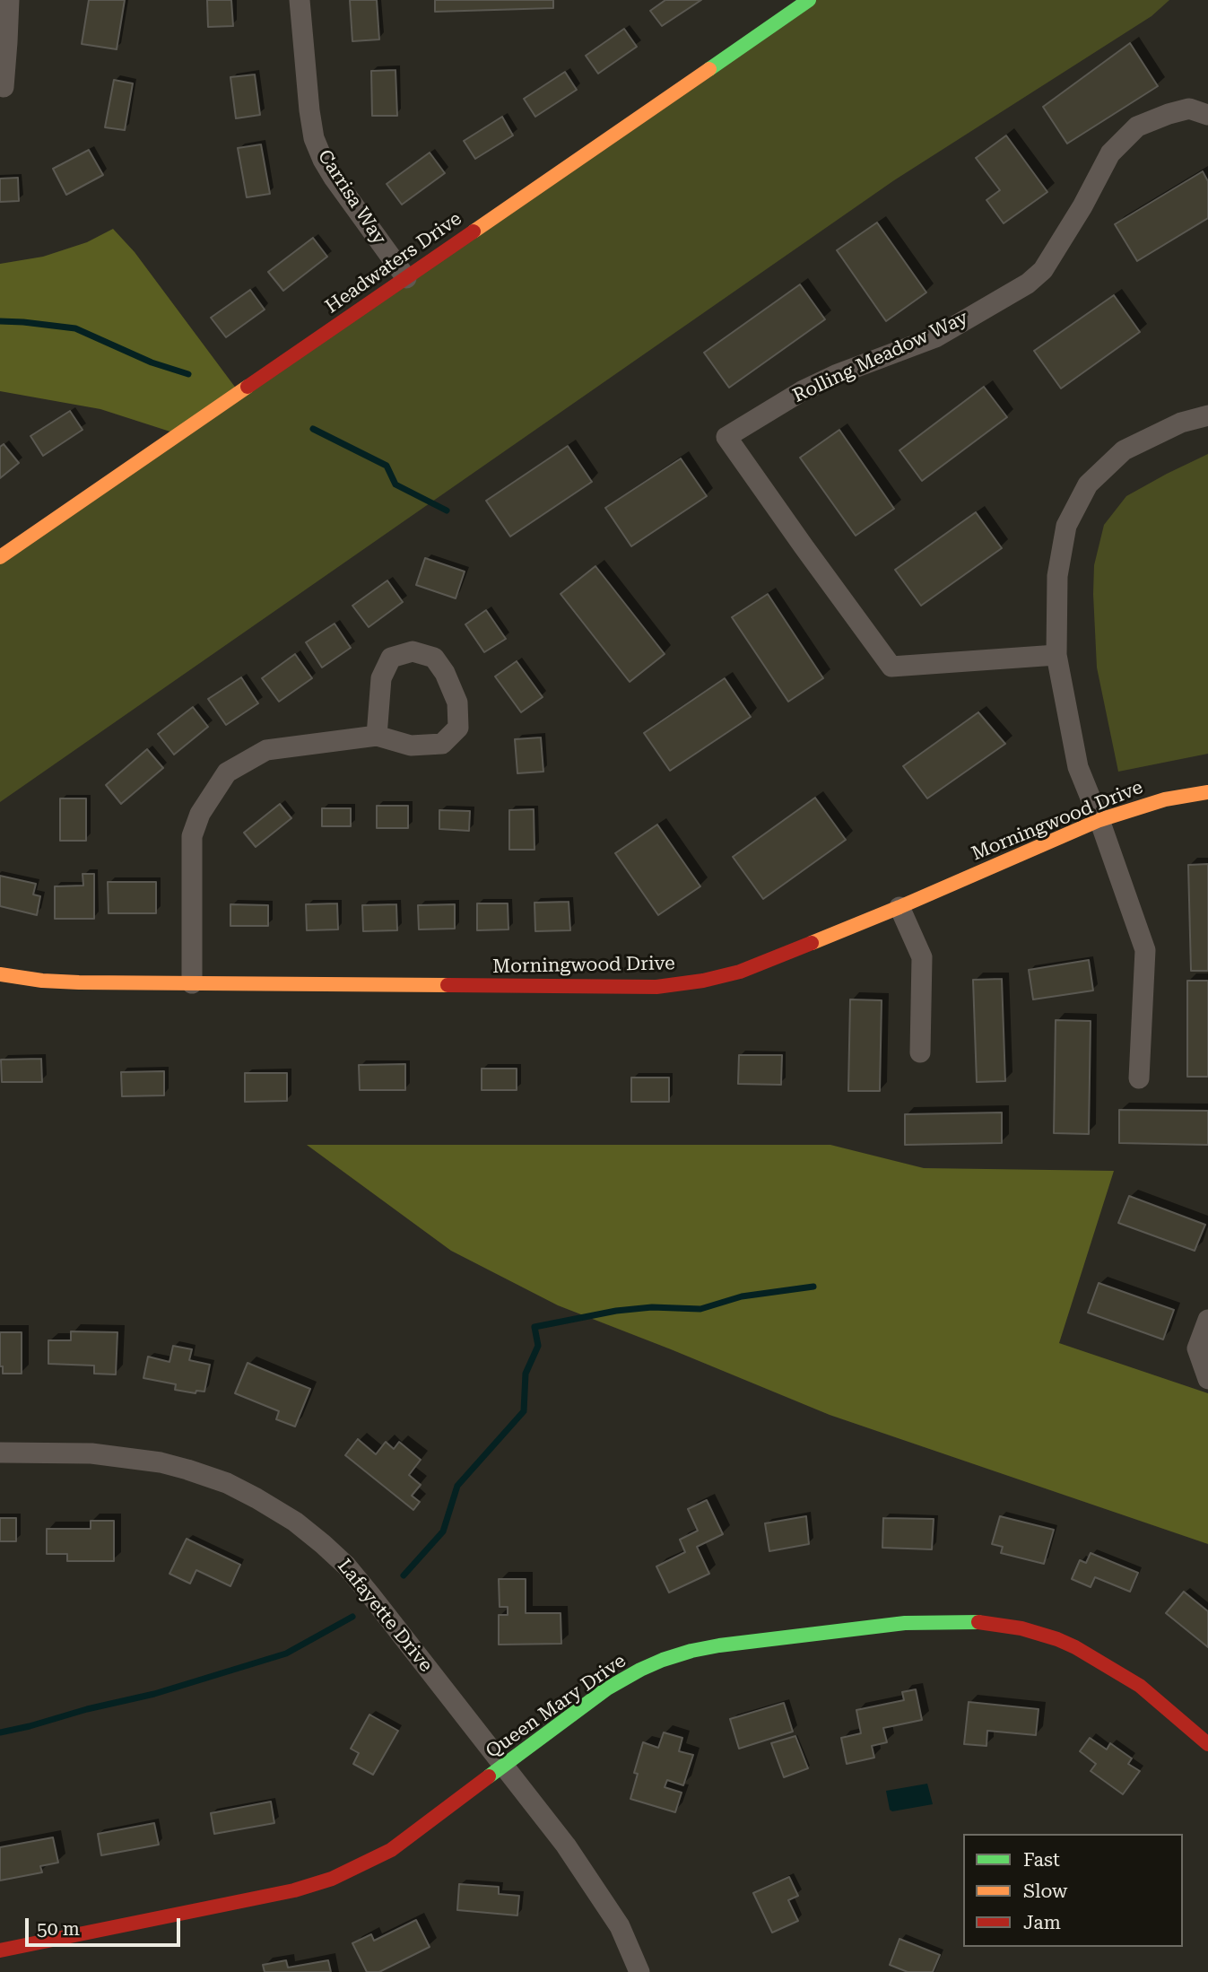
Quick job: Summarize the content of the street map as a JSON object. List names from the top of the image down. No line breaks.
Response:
{"streets":{"street":["Carrisa Way","Headwaters Drive","Rolling Meadow Way","Morningwood Drive","Lafayette Drive","Queen Mary Drive"]},"crossings":[["Carrisa Way","Headwaters Drive"],["Lafayette Drive","Queen Mary Drive"]],"legend":["Fast","Slow","Jam"],"scale_bar":"50 m"}
